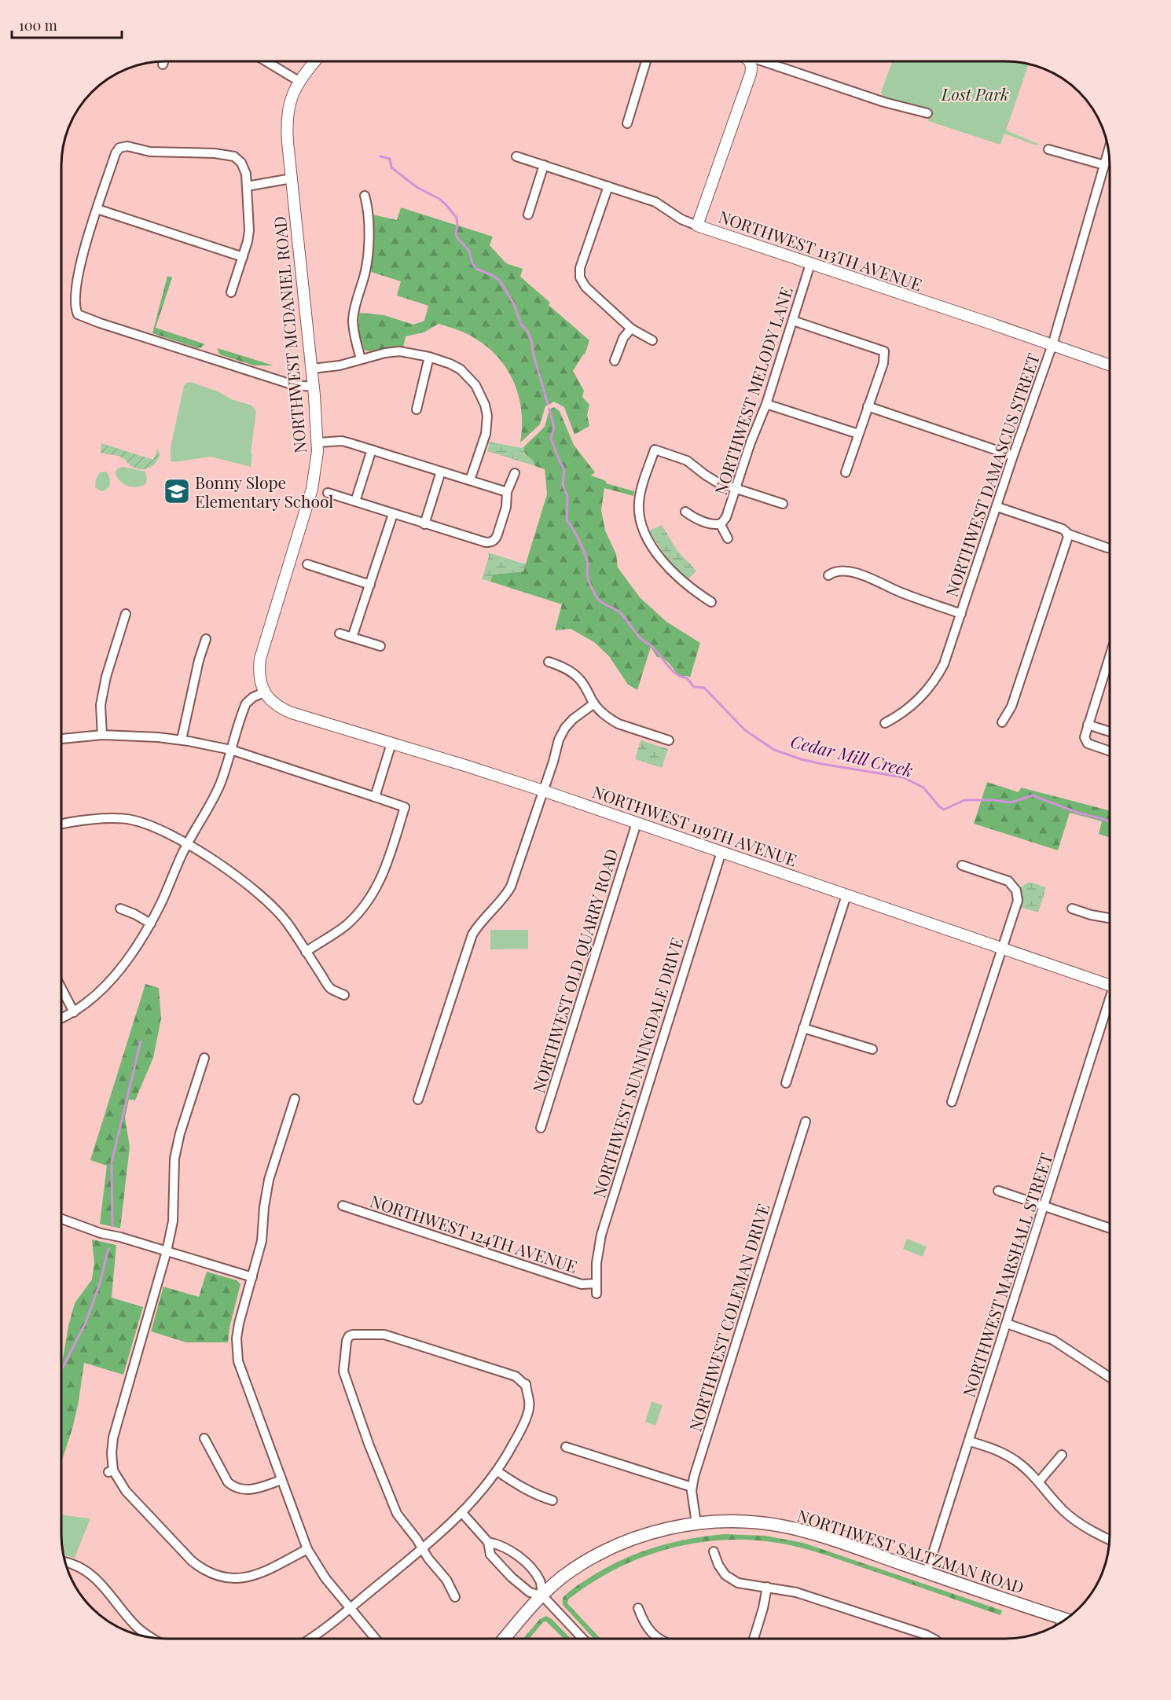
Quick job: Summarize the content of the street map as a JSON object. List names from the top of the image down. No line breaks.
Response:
{"streets":{"main road":["NORTHWEST SALTZMAN ROAD"],"street":["NORTHWEST 113TH AVENUE","NORTHWEST MCDANIEL ROAD","NORTHWEST MELODY LANE","NORTHWEST DAMASCUS STREET","NORTHWEST 119TH AVENUE","NORTHWEST OLD QUARRY ROAD","NORTHWEST SUNNINGDALE DRIVE","NORTHWEST 124TH AVENUE","NORTHWEST MARSHALL STREET","NORTHWEST COLEMAN DRIVE"]},"crossings":[["NORTHWEST 113TH AVENUE","NORTHWEST MELODY LANE"],["NORTHWEST 113TH AVENUE","NORTHWEST DAMASCUS STREET"],["NORTHWEST MCDANIEL ROAD","NORTHWEST 119TH AVENUE"],["NORTHWEST 119TH AVENUE","NORTHWEST OLD QUARRY ROAD"],["NORTHWEST 119TH AVENUE","NORTHWEST SUNNINGDALE DRIVE"],["NORTHWEST SUNNINGDALE DRIVE","NORTHWEST 124TH AVENUE"],["NORTHWEST MARSHALL STREET","NORTHWEST SALTZMAN ROAD"],["NORTHWEST COLEMAN DRIVE","NORTHWEST SALTZMAN ROAD"]],"water":["Cedar Mill Creek"],"parks":["Lost Park"],"places":{"school or university":["Bonny Slope Elementary School"]},"scale_bar":"100 m"}
